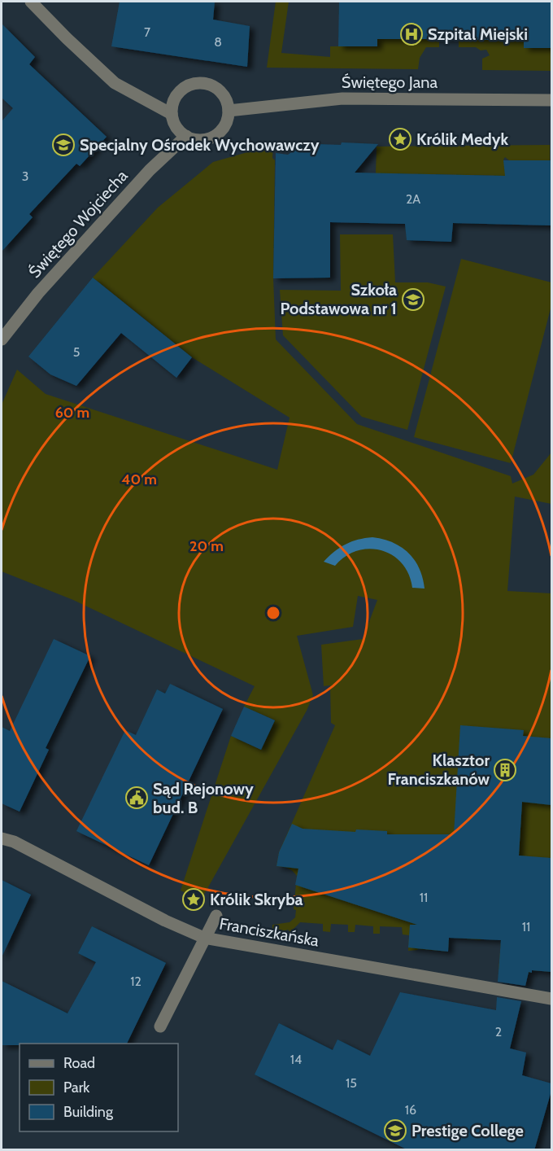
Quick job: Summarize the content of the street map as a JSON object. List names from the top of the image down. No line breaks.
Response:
{"streets":{"street":["Świętego Jana","Świętego Wojciecha","Franciszkańska"]},"crossings":[["Świętego Jana","Świętego Wojciecha"]],"places":{"hospital":["Szpital Miejski"],"place":["Królik Medyk","Królik Skryba"],"school or university":["Specjalny Ośrodek Wychowawczy","Szkoła Podstawowa nr 1","Prestige College"],"building":["Klasztor Franciszkanów"],"public building":["Sąd Rejonowy bud. B"]},"house_numbers":["7","8","3","2A","5","11","11","12","2","14","15","16"],"legend":["Road","Park","Building"],"rings":["60 m","40 m","20 m"]}
